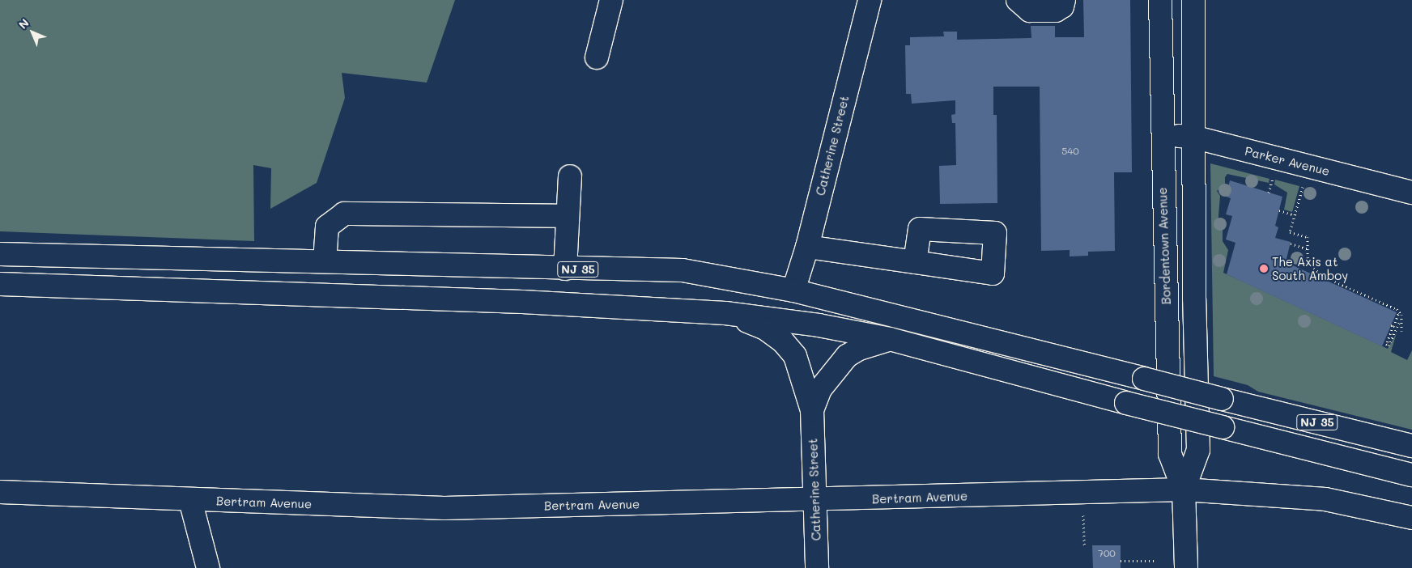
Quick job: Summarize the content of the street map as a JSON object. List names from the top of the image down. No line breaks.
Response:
{"streets":{"main road":["Catherine Street","Parker Avenue","Bordentown Avenue","NJ 35","Bertram Avenue"]},"crossings":[["Catherine Street","NJ 35"],["Catherine Street","Bertram Avenue"],["Parker Avenue","Bordentown Avenue"],["Bordentown Avenue","Bertram Avenue"]],"places":["The Axis at South Amboy"],"house_numbers":["540","700"],"north":"top left"}
